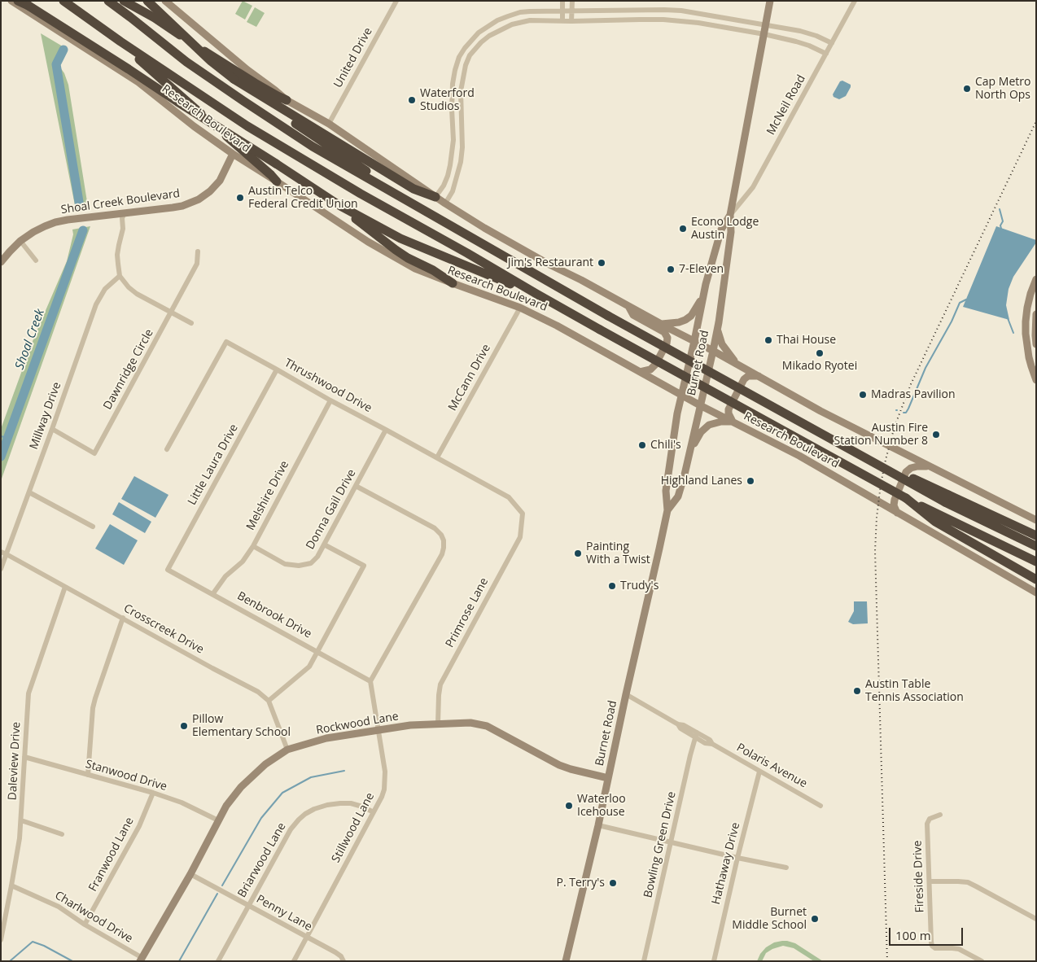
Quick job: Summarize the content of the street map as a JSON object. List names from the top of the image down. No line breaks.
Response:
{"streets":{"main road":["Research Boulevard","Shoal Creek Boulevard","Burnet Road","Rockwood Lane"],"street":["United Drive","McNeil Road","Dawnridge Circle","McCann Drive","Thrushwood Drive","Millway Drive","Little Laura Drive","Melshire Drive","Donna Gail Drive","Primrose Lane","Benbrook Drive","Crosscreek Drive","Daleview Drive","Polaris Avenue","Stanwood Drive","Stillwood Lane","Bowling Green Drive","Franwood Lane","Briarwood Lane","Hathaway Drive","Fireside Drive","Penny Lane","Charlwood Drive"]},"crossings":[["McNeil Road","Burnet Road"],["Research Boulevard","Shoal Creek Boulevard"],["Research Boulevard","Burnet Road"],["Research Boulevard","McCann Drive"],["Burnet Road","Rockwood Lane"],["Burnet Road","Polaris Avenue"],["Dawnridge Circle","Millway Drive"],["McCann Drive","Thrushwood Drive"],["Thrushwood Drive","Little Laura Drive"],["Thrushwood Drive","Melshire Drive"],["Thrushwood Drive","Donna Gail Drive"],["Thrushwood Drive","Primrose Lane"],["Millway Drive","Crosscreek Drive"],["Little Laura Drive","Benbrook Drive"],["Melshire Drive","Donna Gail Drive"],["Melshire Drive","Benbrook Drive"],["Primrose Lane","Rockwood Lane"],["Benbrook Drive","Stillwood Lane"],["Crosscreek Drive","Daleview Drive"],["Rockwood Lane","Stanwood Drive"],["Rockwood Lane","Stillwood Lane"],["Rockwood Lane","Penny Lane"],["Rockwood Lane","Charlwood Drive"],["Daleview Drive","Stanwood Drive"],["Daleview Drive","Charlwood Drive"],["Polaris Avenue","Bowling Green Drive"],["Polaris Avenue","Hathaway Drive"],["Stanwood Drive","Franwood Lane"],["Stillwood Lane","Briarwood Lane"],["Stillwood Lane","Penny Lane"],["Franwood Lane","Charlwood Drive"],["Briarwood Lane","Penny Lane"]],"water":["Shoal Creek"],"places":["Cap Metro North Ops","Waterford Studios","Austin Telco Federal Credit Union","Econo Lodge Austin","Jim's Restaurant","7-Eleven","Thai House","Mikado Ryotei","Madras Pavilion","Austin Fire Station Number 8","Chili's","Highland Lanes","Painting With a Twist","Trudy's","Austin Table Tennis Association","Pillow Elementary School","Waterloo Icehouse","P. Terry's","Burnet Middle School"],"scale_bar":"100 m"}
